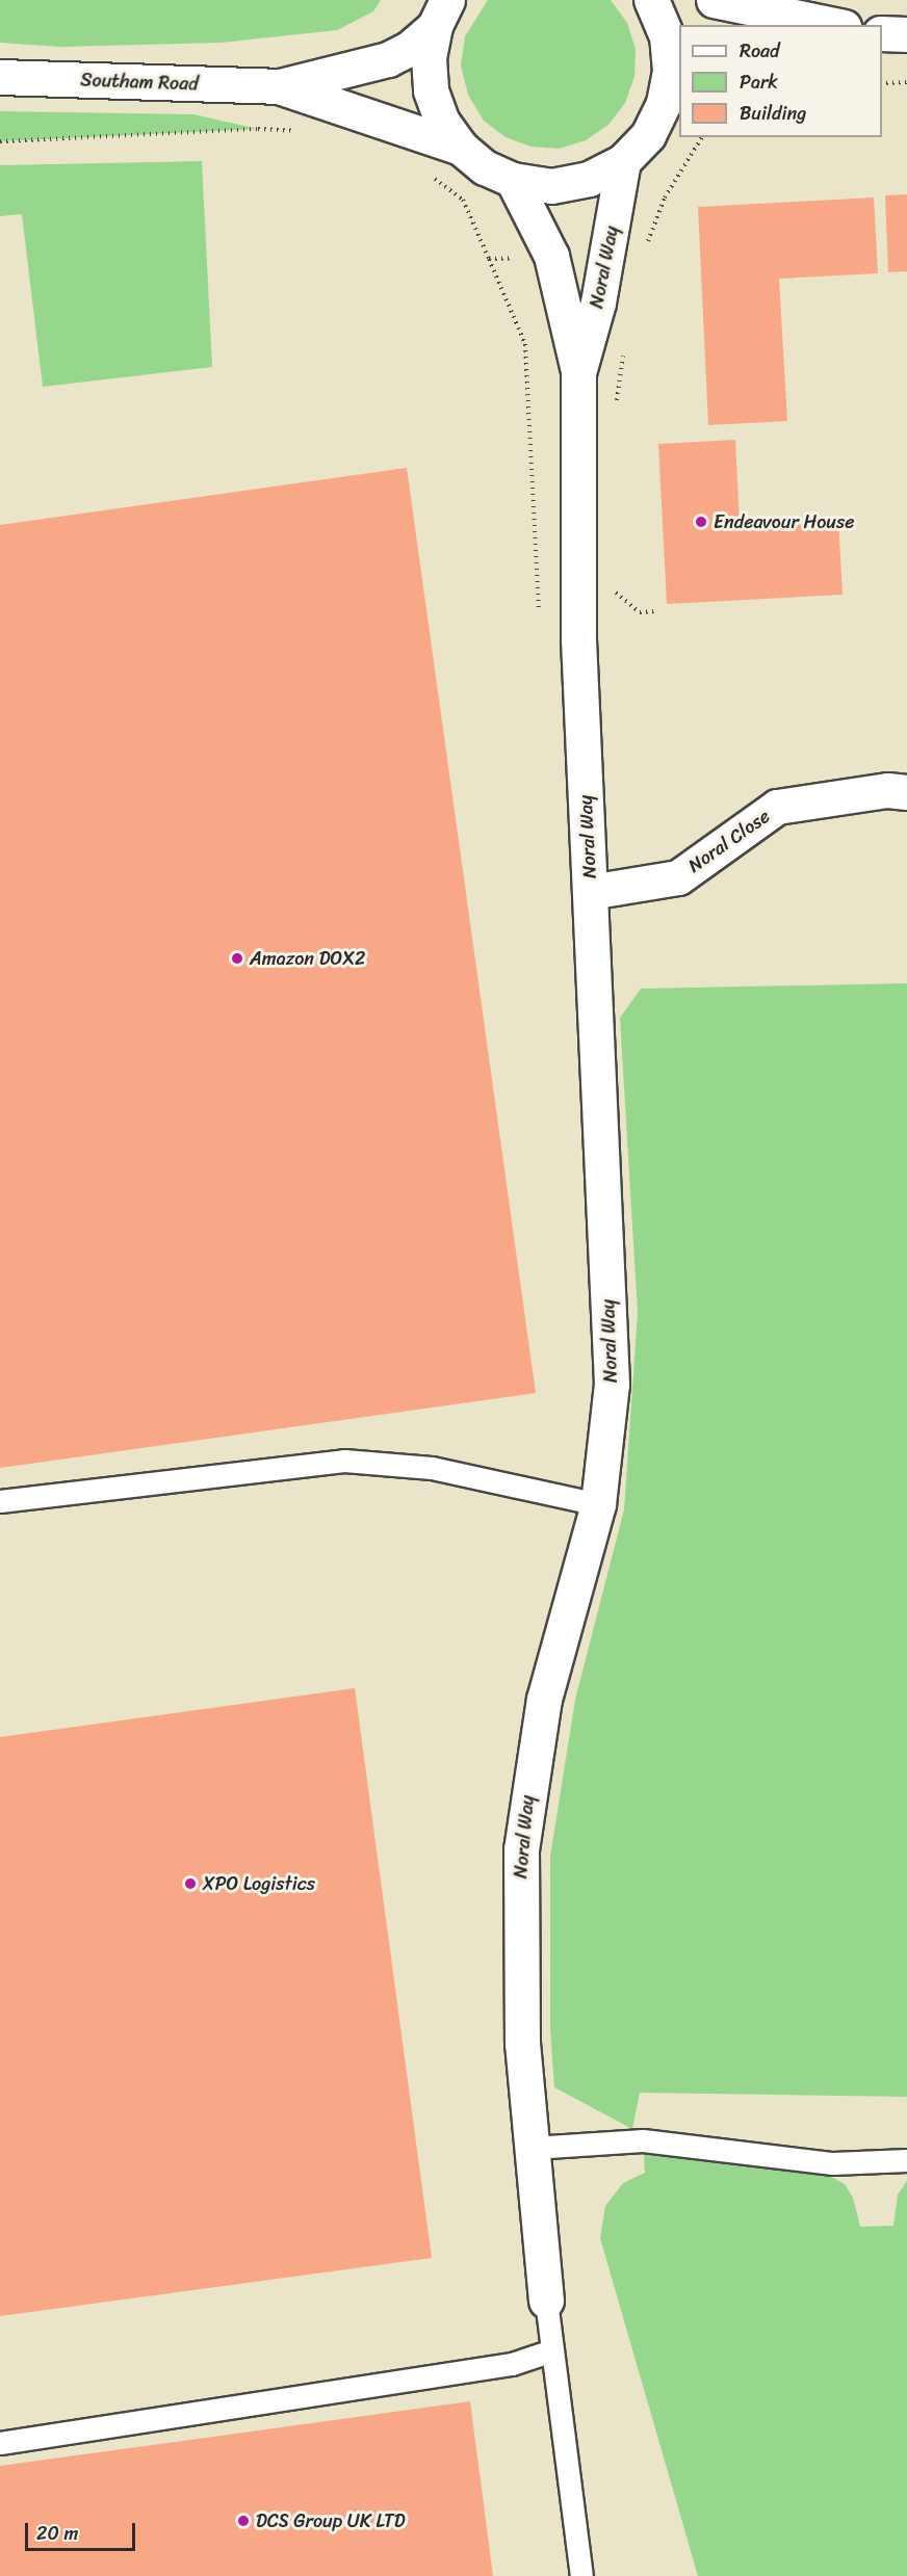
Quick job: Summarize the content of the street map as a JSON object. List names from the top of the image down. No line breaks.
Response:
{"streets":{"main road":["Southam Road","Noral Way","Noral Close"]},"crossings":[["Noral Way","Noral Close"]],"places":["Endeavour House","Amazon DOX2","XPO Logistics","DCS Group UK LTD"],"legend":["Road","Park","Building"],"scale_bar":"20 m"}
